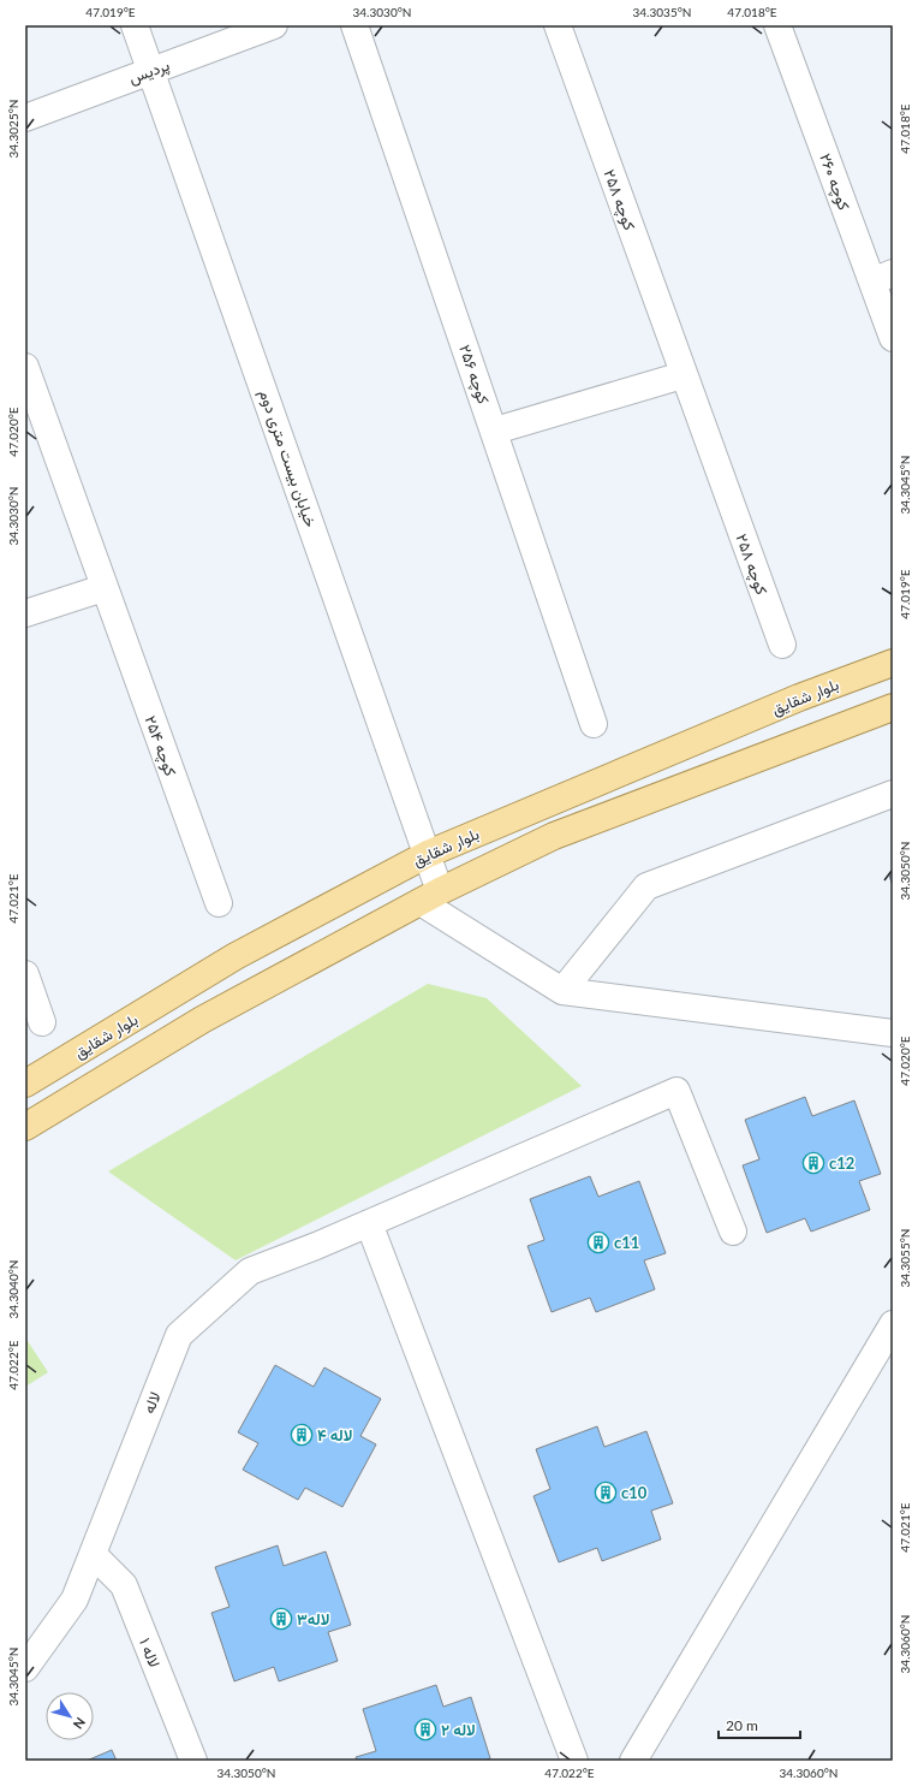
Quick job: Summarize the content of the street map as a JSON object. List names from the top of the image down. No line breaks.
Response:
{"streets":{"main road":["بلوار شقایق"],"street":["پردیس","کوچه ۲۶۰","کوچه ۲۵۸","کوچه ۲۵۶","خیابان بیست متری دوم","کوچه ۲۵۴","لاله","لاله ۱"]},"crossings":[["پردیس","خیابان بیست متری دوم"],["خیابان بیست متری دوم","بلوار شقایق"],["لاله","لاله ۱"]],"places":{"building":["c12","c11","لاله ۴","c10","لاله۳","لاله ۲"]},"scale_bar":"20 m","north":"bottom right","coordinates":["47.019°E","34.3030°N","34.3035°N","47.018°E","34.3025°N","47.020°E","34.3045°N","34.3050°N","47.021°E","34.3055°N","34.3040°N","47.022°E","34.3060°N"]}
